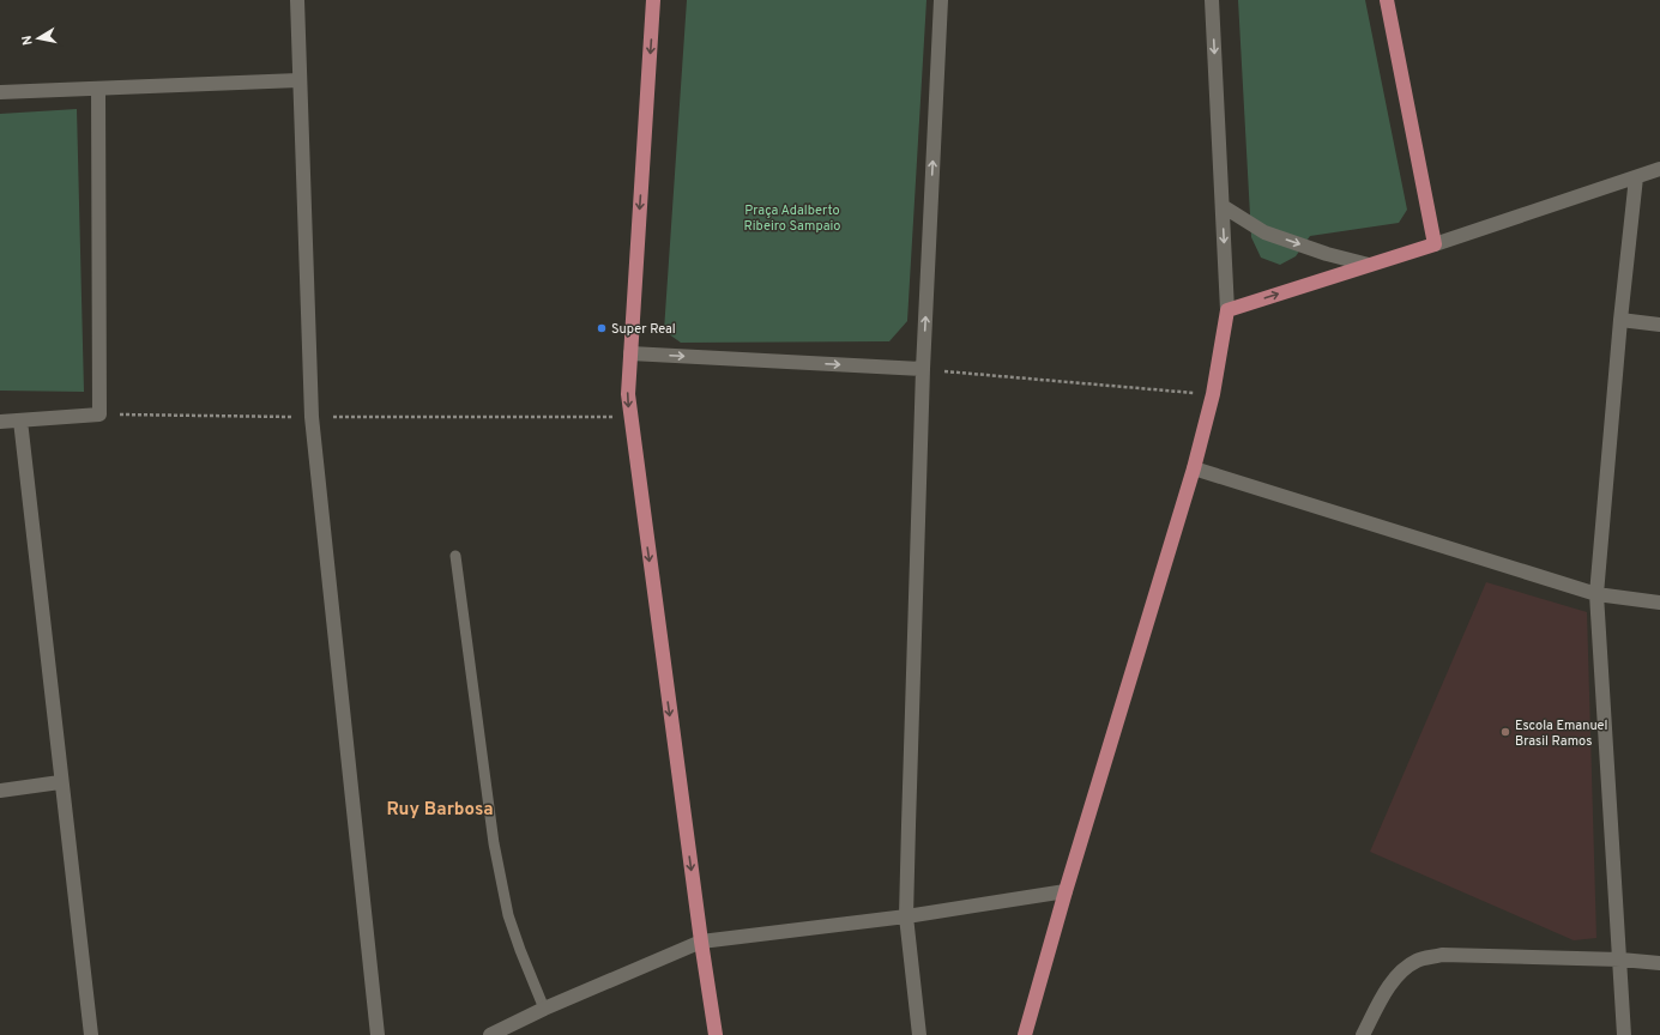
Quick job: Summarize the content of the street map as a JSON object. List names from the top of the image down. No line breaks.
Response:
{"districts":["Ruy Barbosa"],"parks":["Praça Adalberto Ribeiro Sampaio"],"places":["Super Real","Escola Emanuel Brasil Ramos"],"north":"left"}
